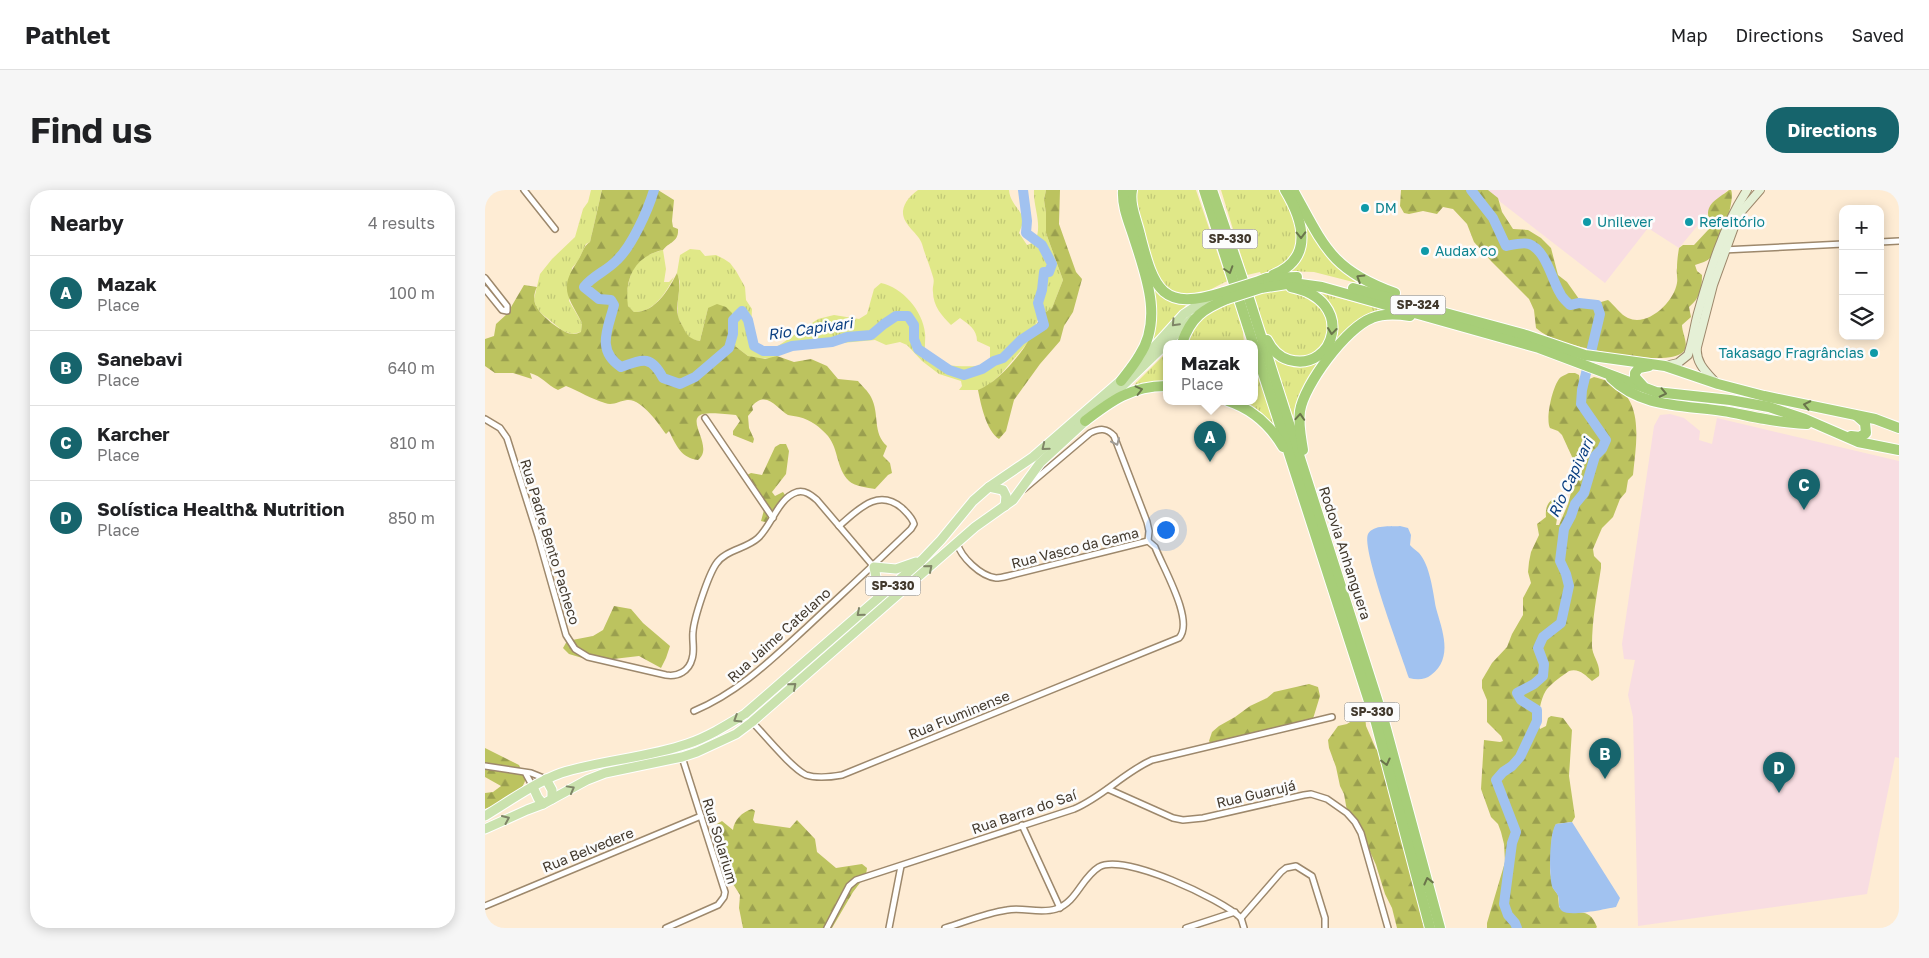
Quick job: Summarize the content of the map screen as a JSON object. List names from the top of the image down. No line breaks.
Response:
{"streets":{"highway":["SP-330","SP-324","Rodovia Anhanguera"],"street":["Rua Padre Bento Pacheco","Rua Vasco da Gama","Rua Jaime Catelano","Rua Fluminense","Rua Guarujá","Rua Barra do Saí","Rua Solarium","Rua Belvedere"]},"crossings":[["SP-330","Rua Vasco da Gama"],["SP-330","Rua Fluminense"],["SP-330","Rua Solarium"],["Rua Padre Bento Pacheco","Rua Jaime Catelano"],["Rua Vasco da Gama","Rua Fluminense"],["Rua Guarujá","Rua Barra do Saí"],["Rua Solarium","Rua Belvedere"]],"water":["Rio Capivari"],"places":["DM","Unilever","Refeitório","Audax co","Takasago Fragrâncias"],"page":{"header":"Pathlet","nav":["Map","Directions","Saved"],"buttons":"Directions","title":"Find us","heading":["Nearby","4 results"],"map_buttons":["+","−"],"list":[{"mark":"A","name":"Mazak","note":"Place","value":"100 m"},{"mark":"B","name":"Sanebavi","note":"Place","value":"640 m"},{"mark":"C","name":"Karcher","note":"Place","value":"810 m"},{"mark":"D","name":"Solística Health& Nutrition","note":"Place","value":"850 m"}],"popup":["Mazak","Place"],"pins":["A","C","B","D"]}}
